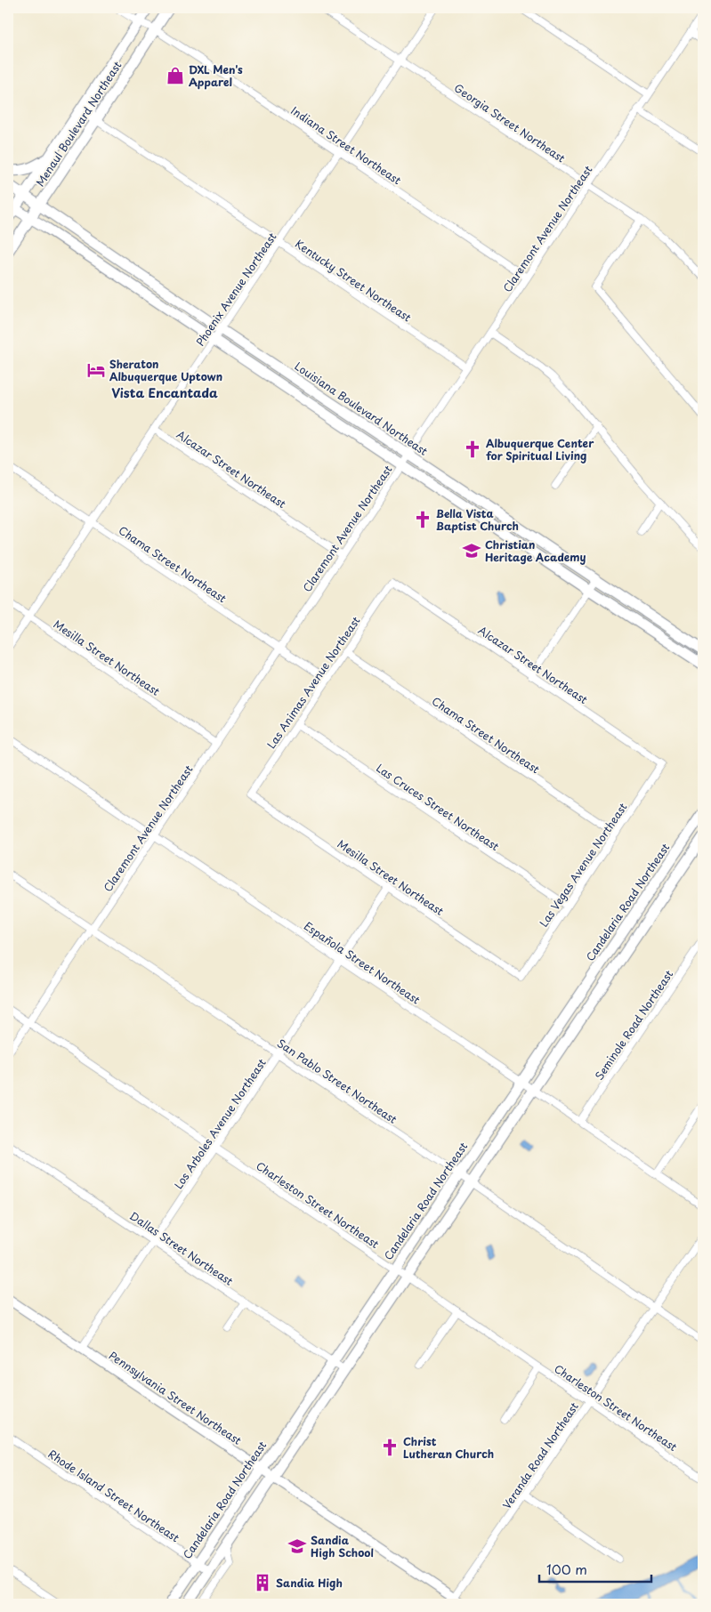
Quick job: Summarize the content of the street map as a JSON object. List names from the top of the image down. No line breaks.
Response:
{"streets":{"main road":["Menaul Boulevard Northeast","Louisiana Boulevard Northeast","Candelaria Road Northeast"],"street":["Georgia Street Northeast","Indiana Street Northeast","Claremont Avenue Northeast","Kentucky Street Northeast","Phoenix Avenue Northeast","Alcazar Street Northeast","Chama Street Northeast","Mesilla Street Northeast","Las Animas Avenue Northeast","Las Cruces Street Northeast","Las Vegas Avenue Northeast","Española Street Northeast","Seminole Road Northeast","San Pablo Street Northeast","Los Arboles Avenue Northeast","Charleston Street Northeast","Dallas Street Northeast","Pennsylvania Street Northeast","Veranda Road Northeast","Rhode Island Street Northeast"]},"crossings":[["Georgia Street Northeast","Claremont Avenue Northeast"],["Georgia Street Northeast","Phoenix Avenue Northeast"],["Menaul Boulevard Northeast","Indiana Street Northeast"],["Menaul Boulevard Northeast","Kentucky Street Northeast"],["Menaul Boulevard Northeast","Louisiana Boulevard Northeast"],["Indiana Street Northeast","Claremont Avenue Northeast"],["Indiana Street Northeast","Phoenix Avenue Northeast"],["Claremont Avenue Northeast","Kentucky Street Northeast"],["Claremont Avenue Northeast","Louisiana Boulevard Northeast"],["Claremont Avenue Northeast","Alcazar Street Northeast"],["Claremont Avenue Northeast","Chama Street Northeast"],["Claremont Avenue Northeast","Mesilla Street Northeast"],["Claremont Avenue Northeast","Española Street Northeast"],["Claremont Avenue Northeast","San Pablo Street Northeast"],["Claremont Avenue Northeast","Charleston Street Northeast"],["Kentucky Street Northeast","Phoenix Avenue Northeast"],["Phoenix Avenue Northeast","Louisiana Boulevard Northeast"],["Phoenix Avenue Northeast","Alcazar Street Northeast"],["Phoenix Avenue Northeast","Chama Street Northeast"],["Phoenix Avenue Northeast","Mesilla Street Northeast"],["Alcazar Street Northeast","Las Animas Avenue Northeast"],["Alcazar Street Northeast","Las Vegas Avenue Northeast"],["Chama Street Northeast","Las Animas Avenue Northeast"],["Chama Street Northeast","Las Vegas Avenue Northeast"],["Mesilla Street Northeast","Las Animas Avenue Northeast"],["Mesilla Street Northeast","Las Vegas Avenue Northeast"],["Mesilla Street Northeast","Los Arboles Avenue Northeast"],["Las Animas Avenue Northeast","Las Cruces Street Northeast"],["Las Cruces Street Northeast","Las Vegas Avenue Northeast"],["Candelaria Road Northeast","Española Street Northeast"],["Candelaria Road Northeast","San Pablo Street Northeast"],["Candelaria Road Northeast","Charleston Street Northeast"],["Candelaria Road Northeast","Dallas Street Northeast"],["Candelaria Road Northeast","Pennsylvania Street Northeast"],["Candelaria Road Northeast","Rhode Island Street Northeast"],["Española Street Northeast","Seminole Road Northeast"],["Española Street Northeast","Los Arboles Avenue Northeast"],["San Pablo Street Northeast","Los Arboles Avenue Northeast"],["San Pablo Street Northeast","Veranda Road Northeast"],["Los Arboles Avenue Northeast","Charleston Street Northeast"],["Los Arboles Avenue Northeast","Dallas Street Northeast"],["Los Arboles Avenue Northeast","Pennsylvania Street Northeast"],["Charleston Street Northeast","Veranda Road Northeast"],["Pennsylvania Street Northeast","Veranda Road Northeast"]],"districts":["Vista Encantada"],"places":{"shop":["DXL Men's Apparel"],"hotel":["Sheraton Albuquerque Uptown"],"church":["Albuquerque Center for Spiritual Living","Bella Vista Baptist Church","Christ Lutheran Church"],"school or university":["Christian Heritage Academy","Sandia High School"],"building":["Sandia High"]},"scale_bar":"100 m"}
